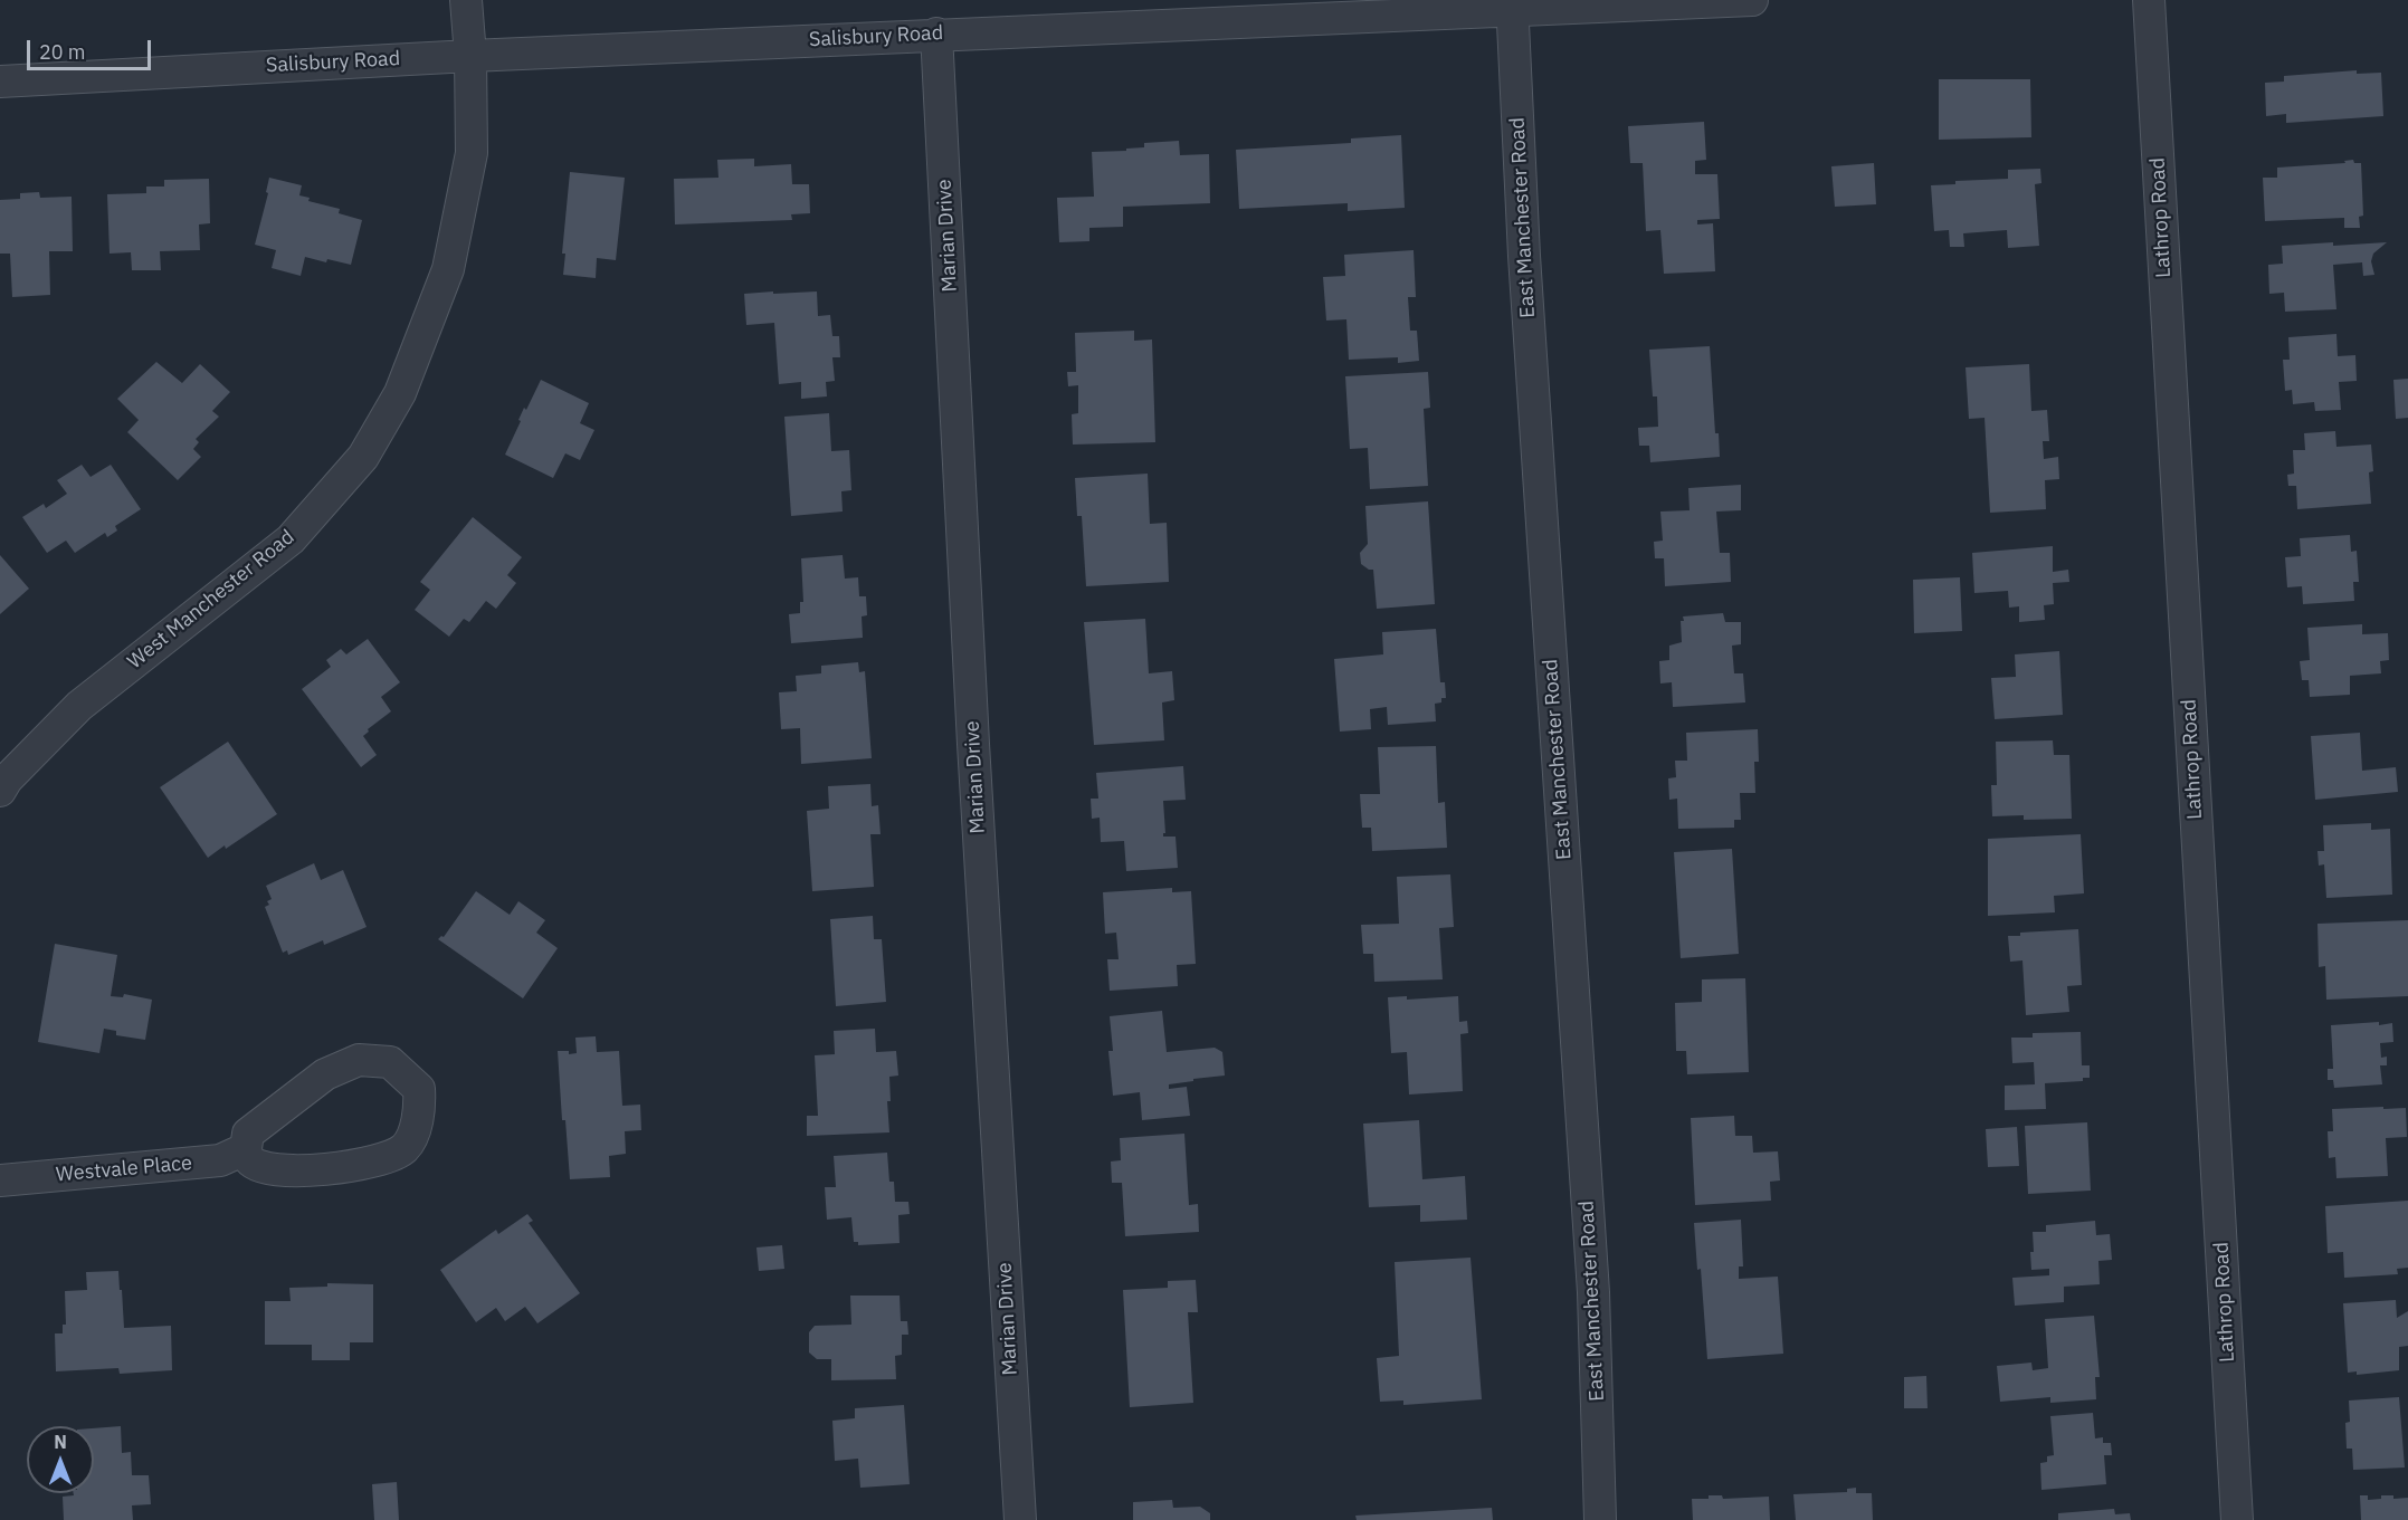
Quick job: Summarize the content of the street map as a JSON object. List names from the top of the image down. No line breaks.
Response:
{"streets":{"street":["Salisbury Road","East Manchester Road","Lathrop Road","Marian Drive","West Manchester Road","Westvale Place"]},"crossings":[["Salisbury Road","East Manchester Road"],["Salisbury Road","Marian Drive"],["Salisbury Road","West Manchester Road"]],"scale_bar":"20 m","north":"top"}
